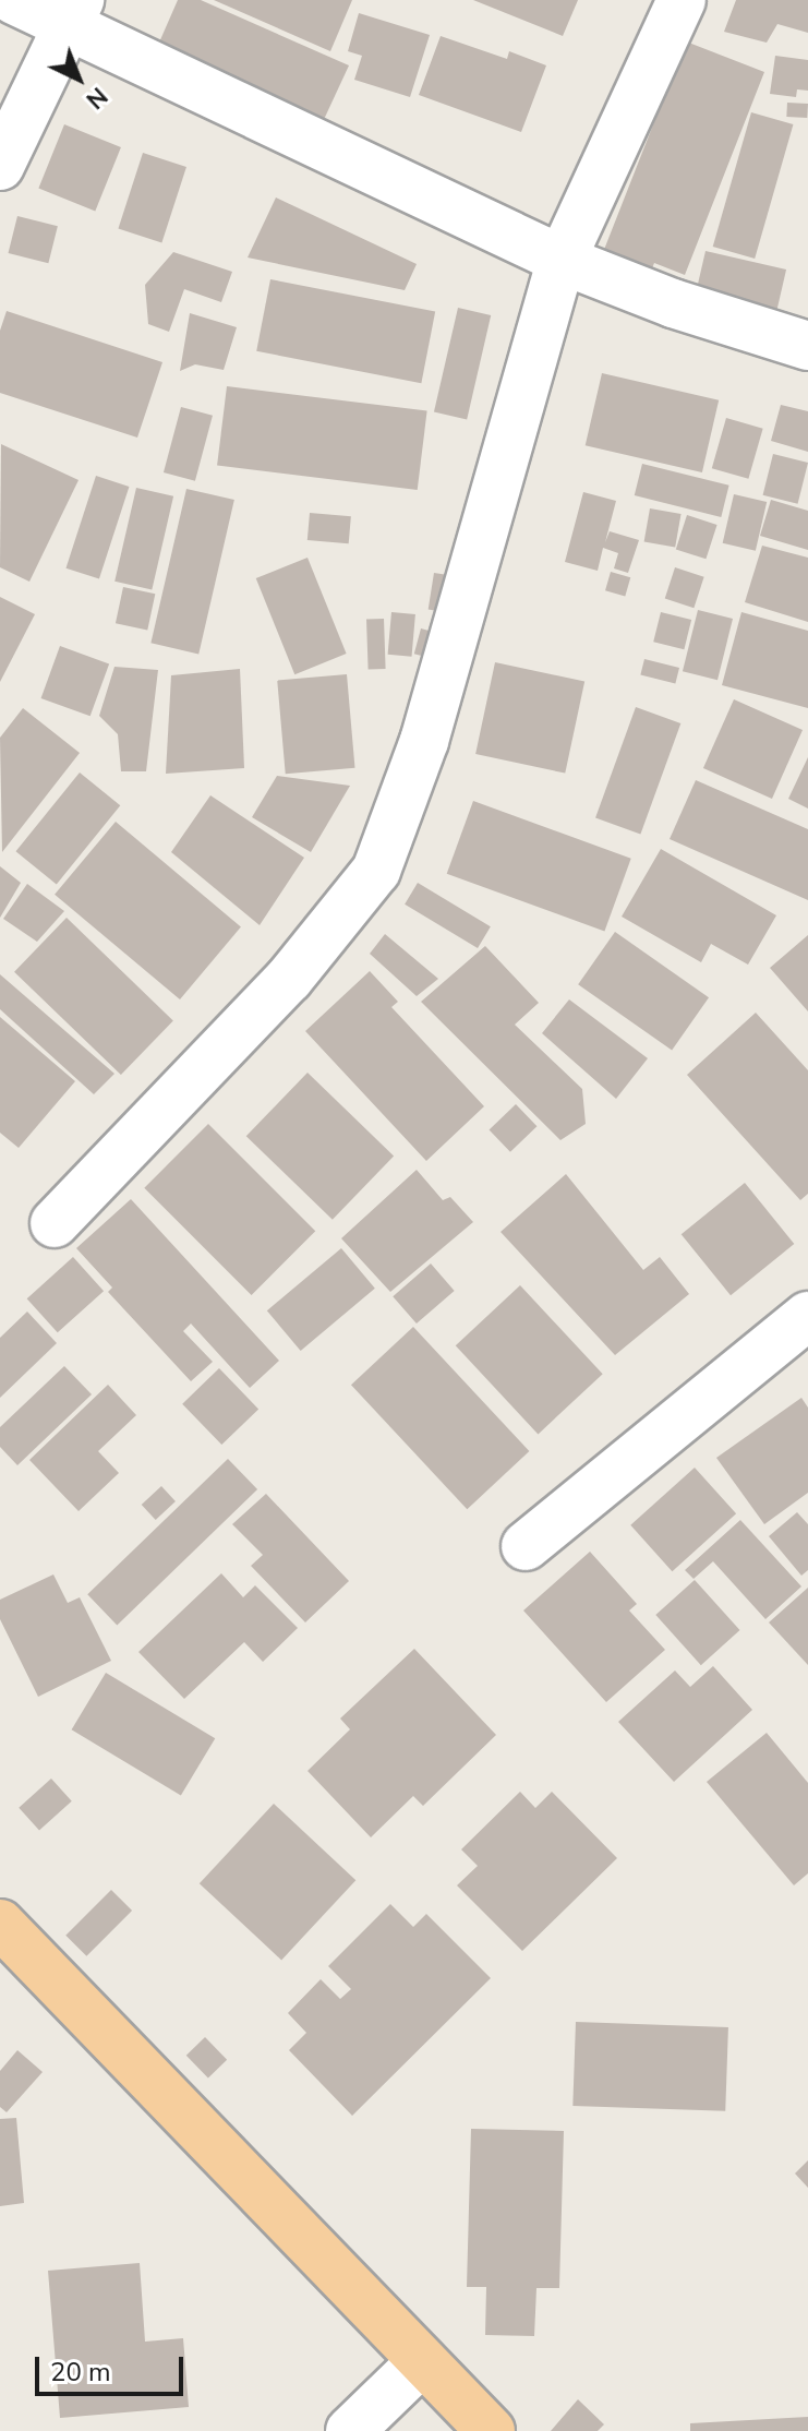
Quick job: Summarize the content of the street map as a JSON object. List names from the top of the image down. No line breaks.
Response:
{"scale_bar":"20 m","north":"bottom right"}
